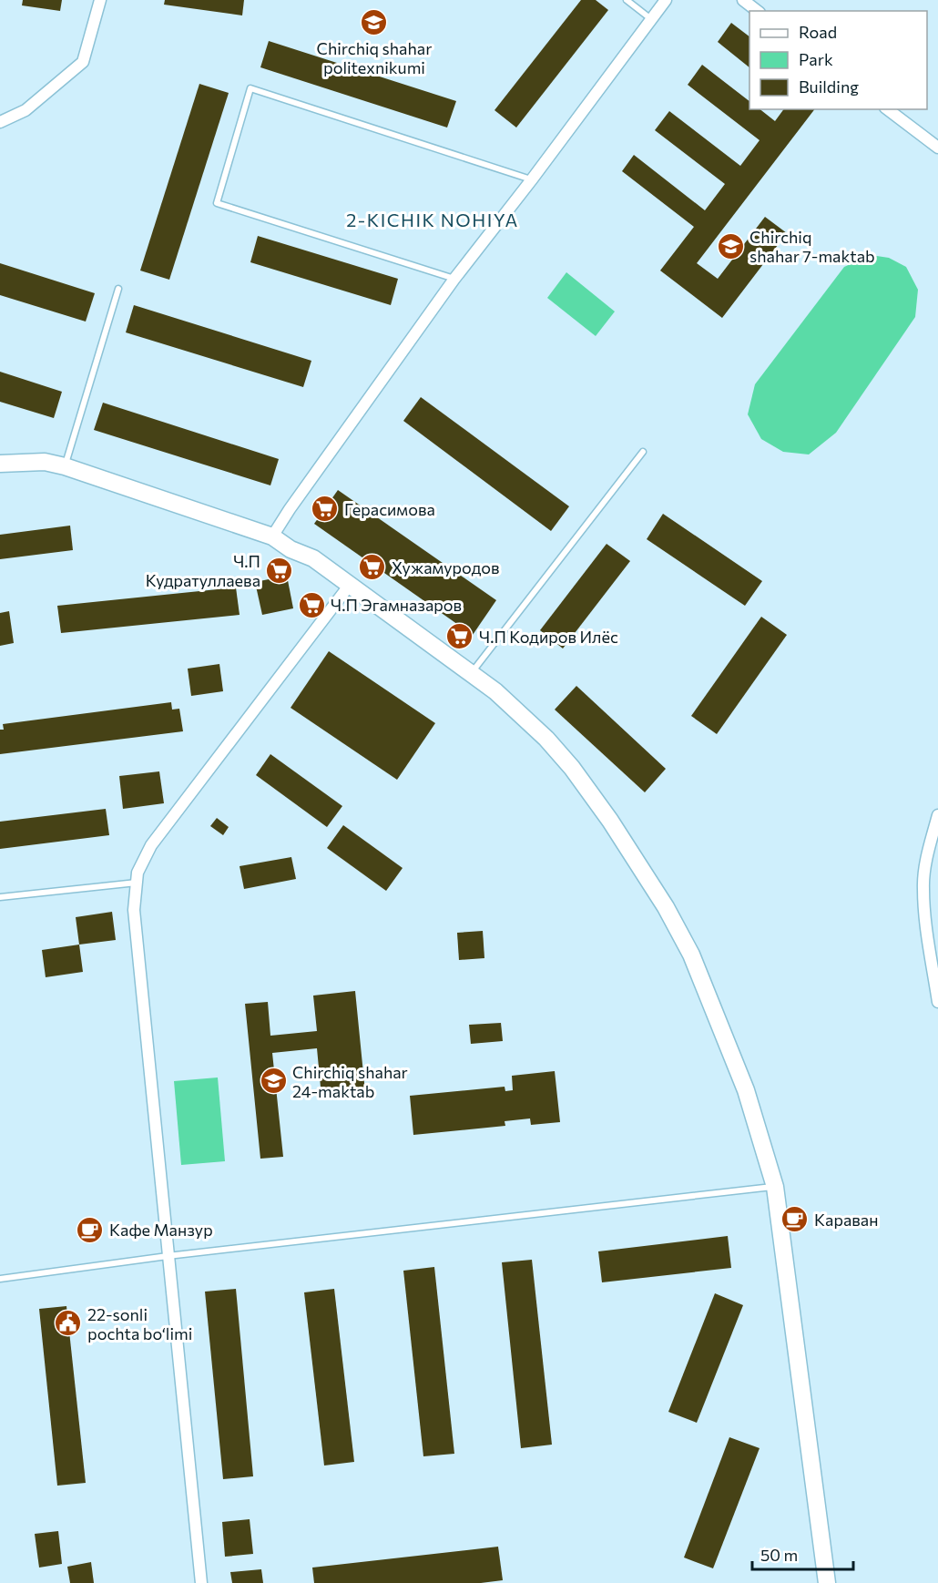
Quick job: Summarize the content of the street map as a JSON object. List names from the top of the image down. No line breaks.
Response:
{"districts":["2-KICHIK NOHIYA"],"places":{"school or university":["Chirchiq shahar politexnikumi","Chirchiq shahar 7-maktab","Chirchiq shahar 24-maktab"],"supermarket":["Герасимова","Хужамуродов","Ч.П Кудратуллаева","Ч.П Эгамназаров","Ч.П Кодиров Илёс"],"cafe":["Караван","Кафе Манзур"],"public building":["22-sonli pochta bo‘limi"]},"legend":["Road","Park","Building"],"scale_bar":"50 m"}
